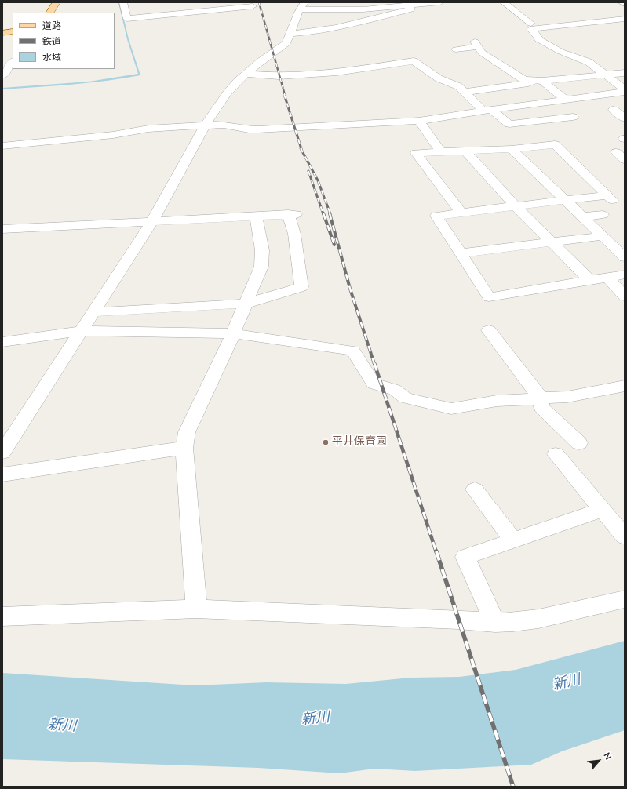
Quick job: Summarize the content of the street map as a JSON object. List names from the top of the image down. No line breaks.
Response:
{"water":["新川"],"places":["平井保育園"],"legend":["道路","鉄道","水域"],"north":"top right"}
